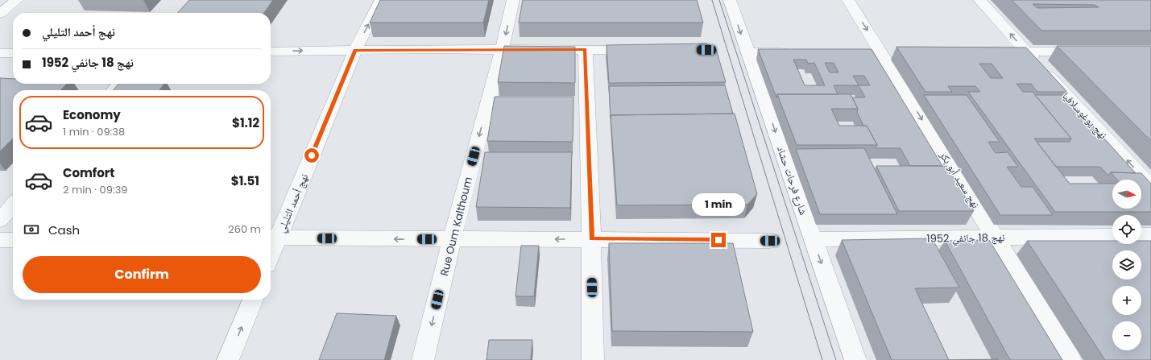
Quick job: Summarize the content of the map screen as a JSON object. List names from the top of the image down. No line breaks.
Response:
{"streets":{"street":["نهج يوغوسلافيا","نهج سعيد أبو بكر","شارع فرحات حشاد","نهج أحمد التليلي","Rue Oum Kalthoum","نهج 18 جانفي 1952"]},"crossings":[["نهج سعيد أبو بكر","نهج 18 جانفي 1952"],["شارع فرحات حشاد","نهج 18 جانفي 1952"]],"one_way":["نهج يوغوسلافيا","نهج سعيد أبو بكر","شارع فرحات حشاد"],"north":"right","page":{"banner":["نهج أحمد التليلي","نهج 18 جانفي 1952"],"list":[{"name":"Economy","note":"1 min · 09:38","value":"$1.12"},{"name":"Comfort","note":"2 min · 09:39","value":"$1.51"}],"map_buttons":["+","−"],"bubble":"1 min","pay":["Cash","260 m"],"buttons":"Confirm"}}
